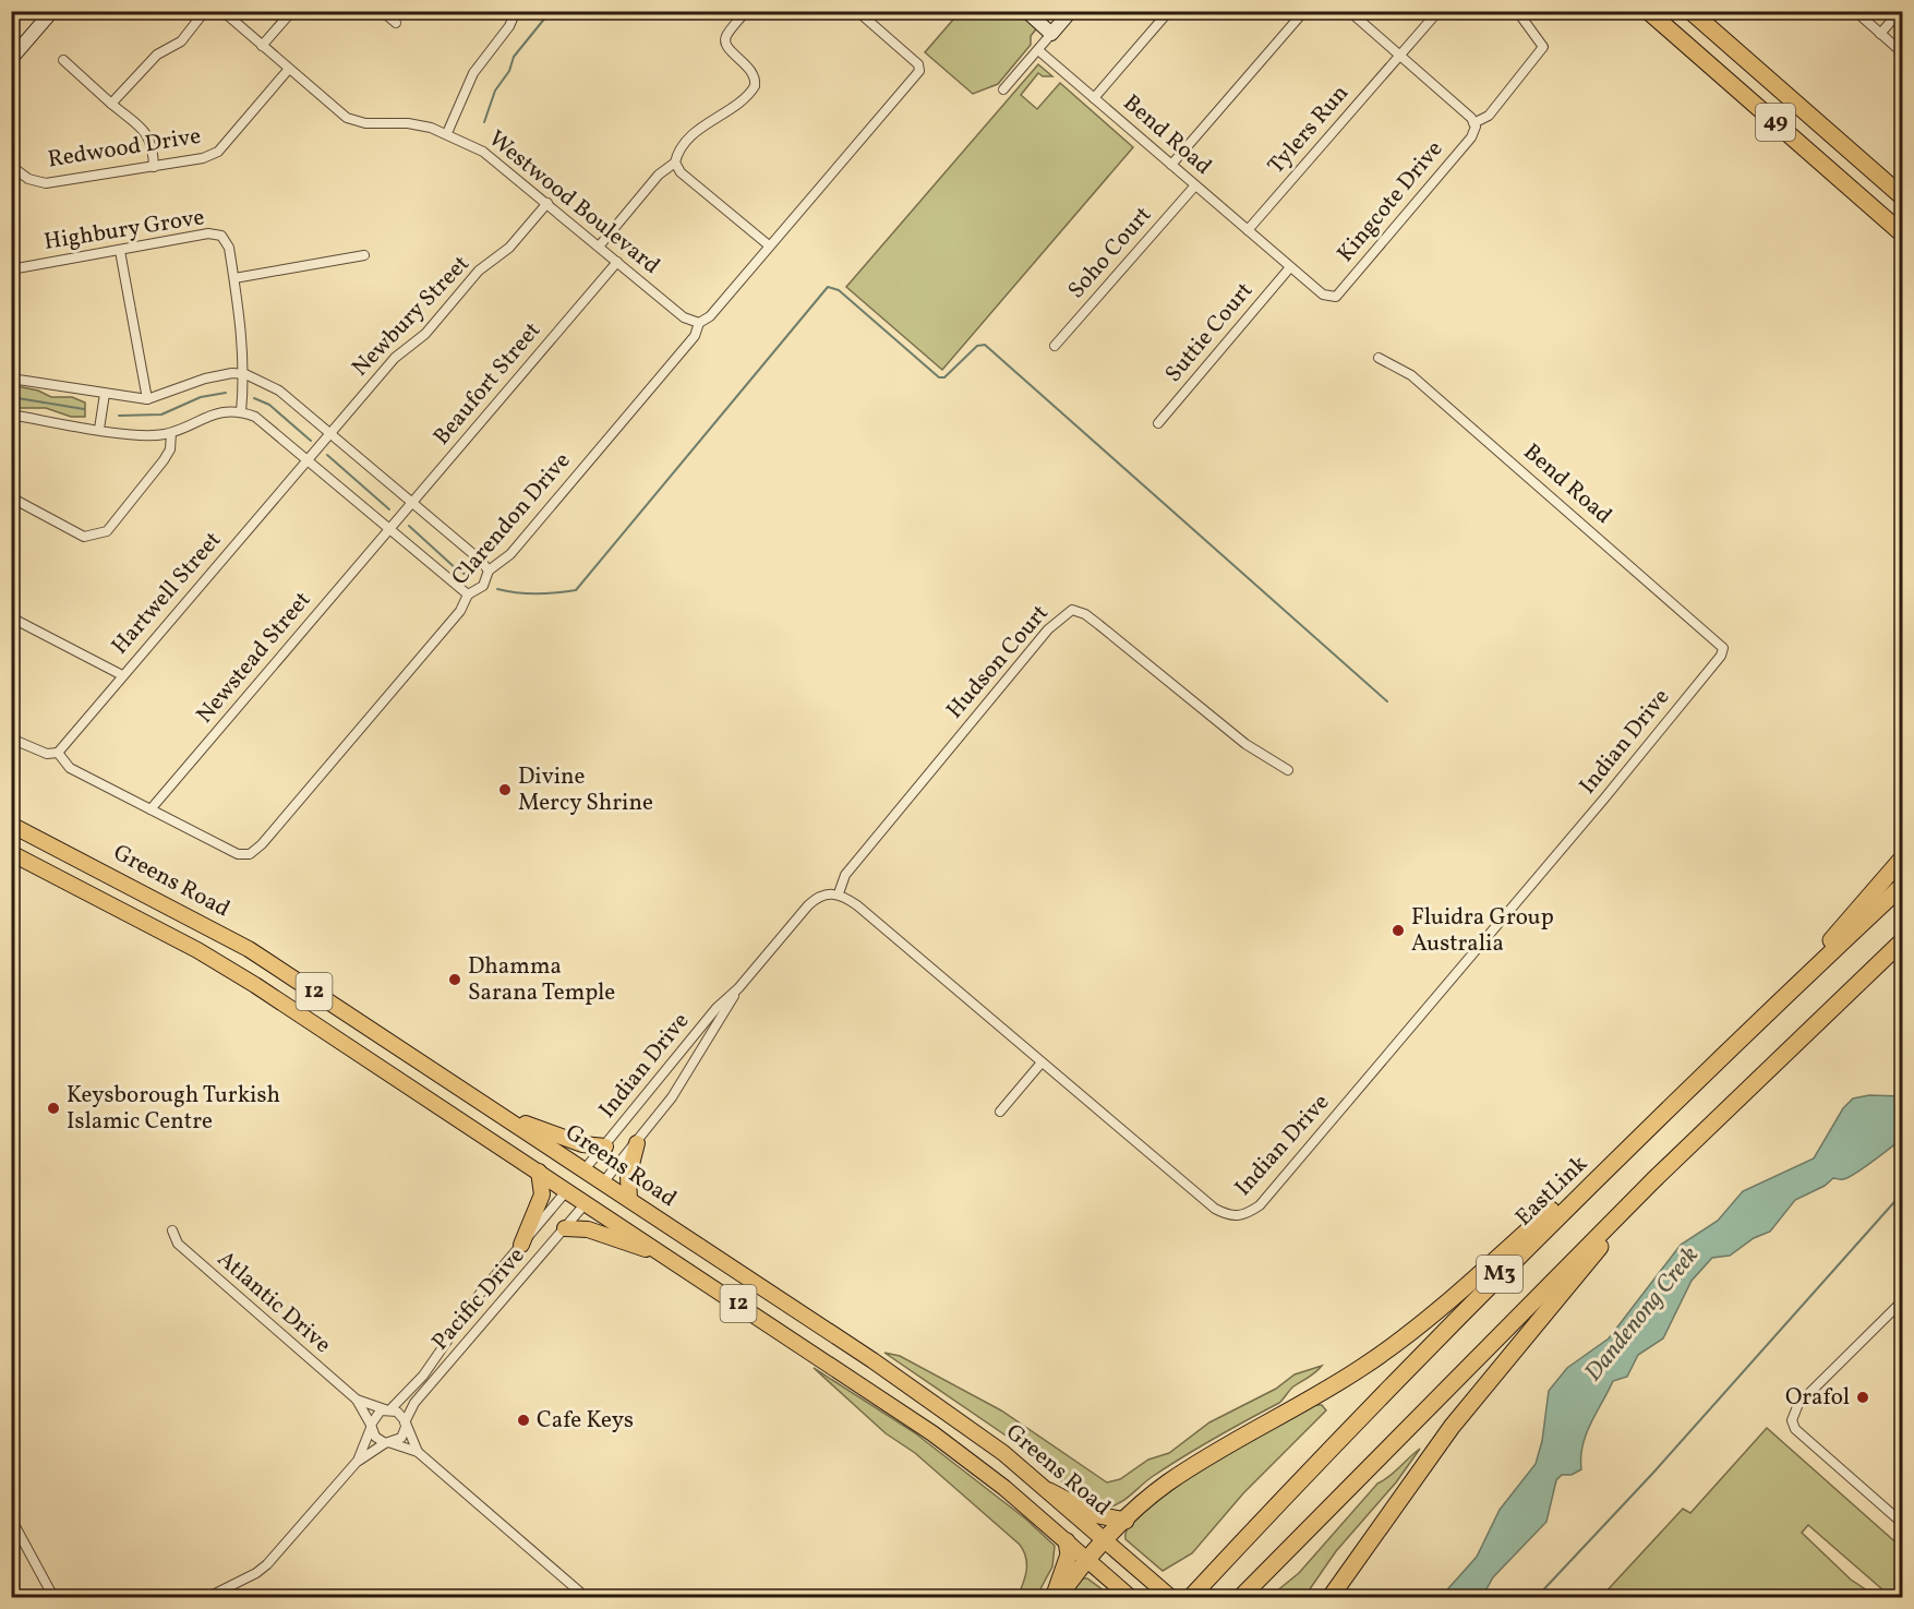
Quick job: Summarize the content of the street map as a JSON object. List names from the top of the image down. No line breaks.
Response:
{"streets":{"highway":["49","EastLink","M3"],"main road":["Greens Road","12"],"street":["Tylers Run","Bend Road","Redwood Drive","Kingcote Drive","Westwood Boulevard","Highbury Grove","Soho Court","Newbury Street","Suttie Court","Beaufort Street","Clarendon Drive","Hartwell Street","Newstead Street","Hudson Court","Indian Drive","Pacific Drive","Atlantic Drive"]},"crossings":[["Tylers Run","Bend Road"],["Bend Road","Kingcote Drive"],["Bend Road","Soho Court"],["Bend Road","Suttie Court"],["Bend Road","Indian Drive"],["Redwood Drive","Westwood Boulevard"],["Westwood Boulevard","Newbury Street"],["Westwood Boulevard","Beaufort Street"],["Westwood Boulevard","Clarendon Drive"],["Newbury Street","Hartwell Street"],["Beaufort Street","Newstead Street"],["Clarendon Drive","Hartwell Street"],["Clarendon Drive","Newstead Street"],["Hudson Court","Indian Drive"],["Indian Drive","Greens Road"],["Greens Road","Pacific Drive"],["Pacific Drive","Atlantic Drive"]],"water":["Dandenong Creek"],"places":["Divine Mercy Shrine","Fluidra Group Australia","Dhamma Sarana Temple","Keysborough Turkish Islamic Centre","Orafol","Cafe Keys"]}
